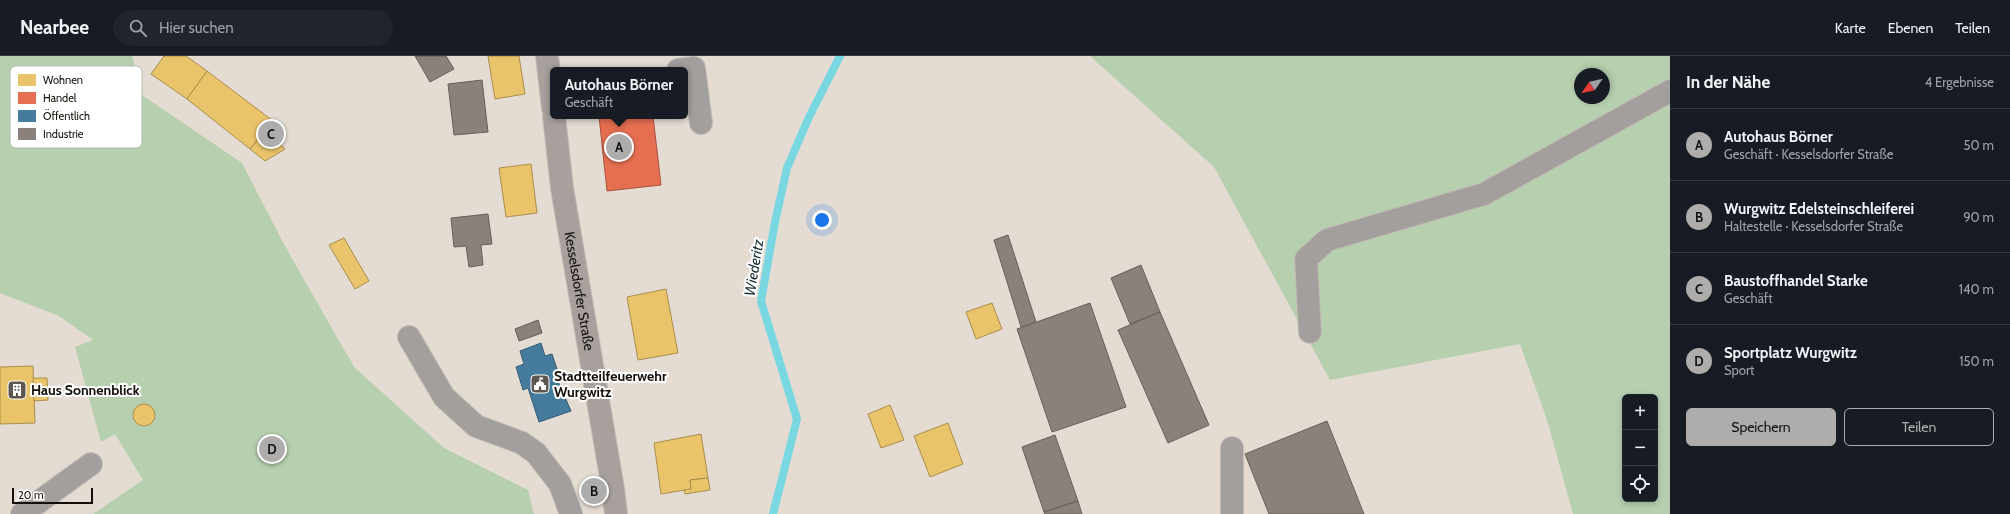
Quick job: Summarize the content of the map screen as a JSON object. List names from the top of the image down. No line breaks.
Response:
{"streets":{"main road":["Kesselsdorfer Straße"]},"water":["Wiederitz"],"places":{"public building":["Stadtteilfeuerwehr Wurgwitz"],"building":["Haus Sonnenblick"]},"legend":["Wohnen","Handel","Öffentlich","Industrie"],"scale_bar":"20 m","north":"bottom left","page":{"header":"Nearbee","search":"Hier suchen","nav":["Karte","Ebenen","Teilen"],"heading":["In der Nähe","4 Ergebnisse"],"popup":["Autohaus Börner","Geschäft"],"list":[{"mark":"A","name":"Autohaus Börner","note":"Geschäft · Kesselsdorfer Straße","value":"50 m"},{"mark":"B","name":"Wurgwitz Edelsteinschleiferei","note":"Haltestelle · Kesselsdorfer Straße","value":"90 m"},{"mark":"C","name":"Baustoffhandel Starke","note":"Geschäft","value":"140 m"},{"mark":"D","name":"Sportplatz Wurgwitz","note":"Sport","value":"150 m"}],"pins":["C","A","D","B"],"map_buttons":["+","−"],"buttons":["Speichern","Teilen"],"scale":"20 m"}}
